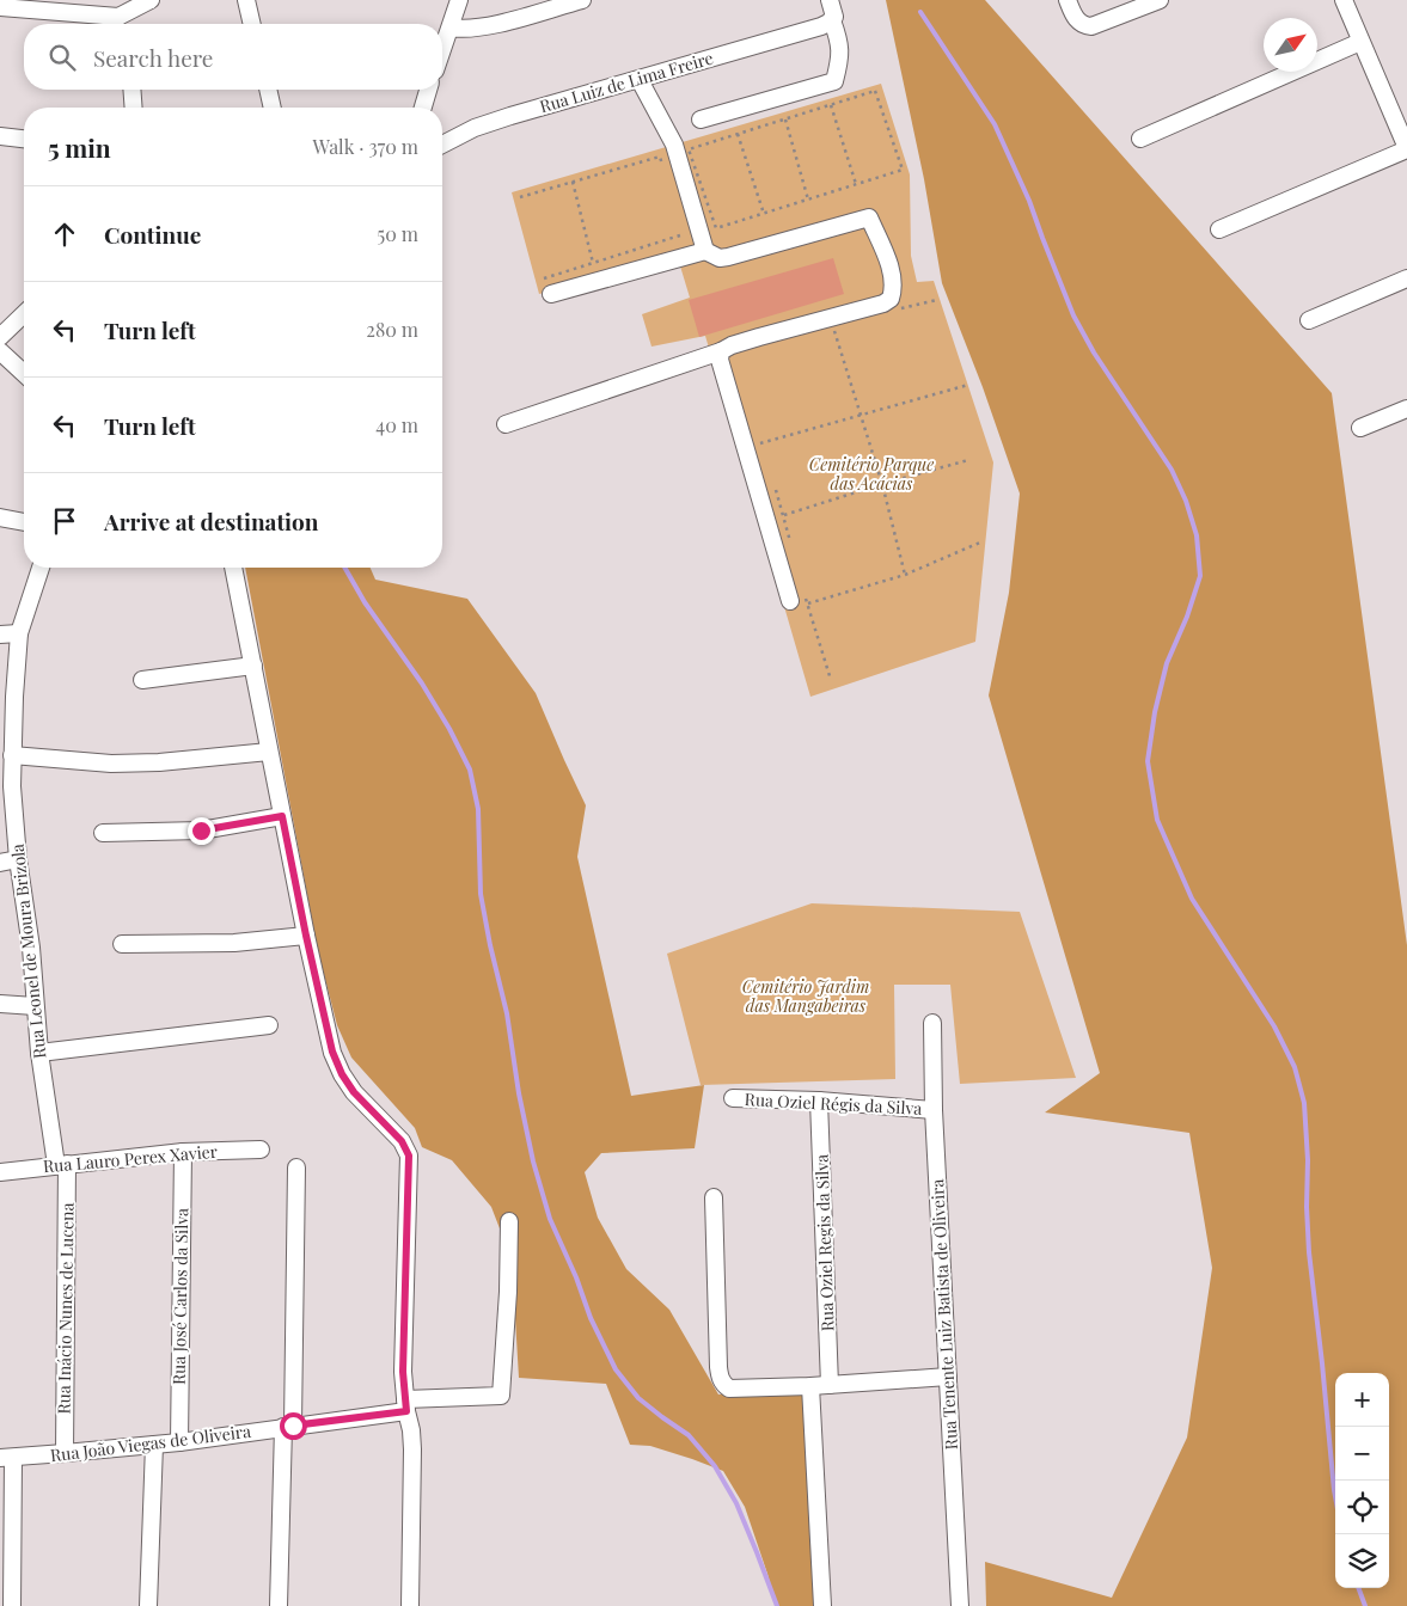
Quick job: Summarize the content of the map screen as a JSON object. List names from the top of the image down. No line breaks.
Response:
{"streets":{"street":["Rua Luiz de Lima Freire","Rua Leonel de Moura Brizola","Rua Oziel Régis da Silva","Rua Lauro Perex Xavier","Rua Oziel Regis da Silva","Rua José Carlos da Silva","Rua Inácio Nunes de Lucena","Rua Tenente Luiz Batista de Oliveira","Rua João Viegas de Oliveira"]},"crossings":[["Rua Leonel de Moura Brizola","Rua Lauro Perex Xavier"],["Rua Leonel de Moura Brizola","Rua Inácio Nunes de Lucena"],["Rua Oziel Régis da Silva","Rua Oziel Regis da Silva"],["Rua Oziel Régis da Silva","Rua Tenente Luiz Batista de Oliveira"],["Rua Lauro Perex Xavier","Rua José Carlos da Silva"],["Rua Lauro Perex Xavier","Rua Inácio Nunes de Lucena"],["Rua José Carlos da Silva","Rua João Viegas de Oliveira"],["Rua Inácio Nunes de Lucena","Rua João Viegas de Oliveira"]],"parks":["Cemitério Parque das Acácias","Cemitério Jardim das Mangabeiras"],"north":"top right","page":{"search":"Search here","heading":["5 min","Walk · 370 m"],"list":[["Continue","50 m"],["Turn left","280 m"],["Turn left","40 m"],"Arrive at destination"],"map_buttons":["+","−"]}}
